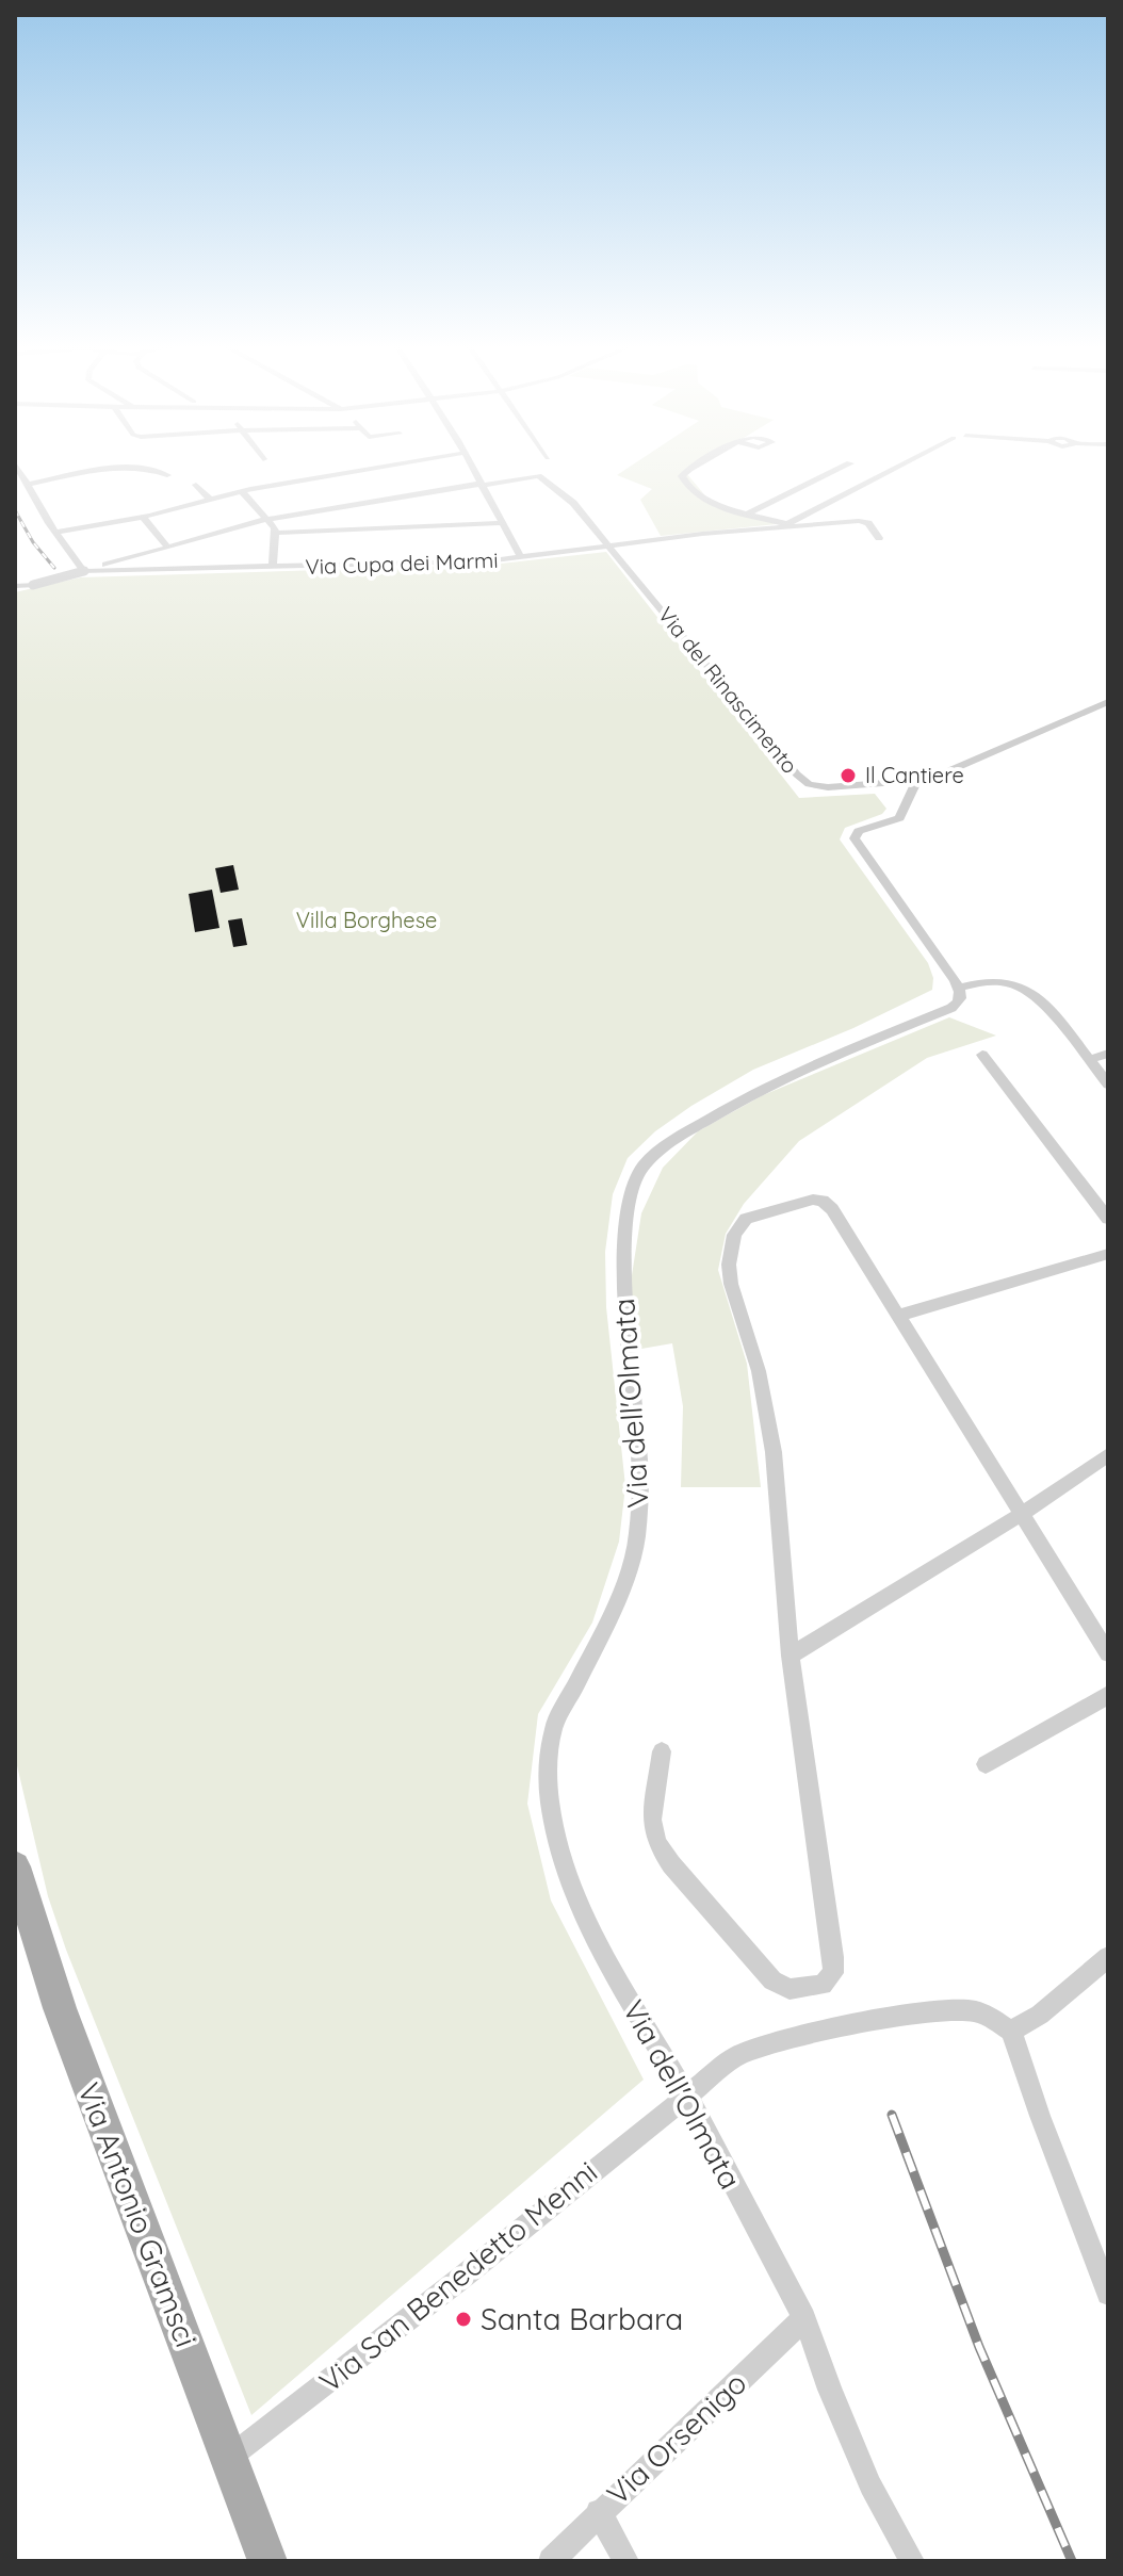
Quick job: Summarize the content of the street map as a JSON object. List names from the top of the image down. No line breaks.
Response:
{"streets":{"main road":["Via Antonio Gramsci"],"street":["Via Cupa dei Marmi","Via del Rinascimento","Via dell'Olmata","Via San Benedetto Menni","Via Orsenigo"]},"crossings":[["Via Cupa dei Marmi","Via del Rinascimento"],["Via dell'Olmata","Via San Benedetto Menni"],["Via dell'Olmata","Via Orsenigo"],["Via Antonio Gramsci","Via San Benedetto Menni"]],"parks":["Villa Borghese"],"places":["Il Cantiere","Santa Barbara"]}
